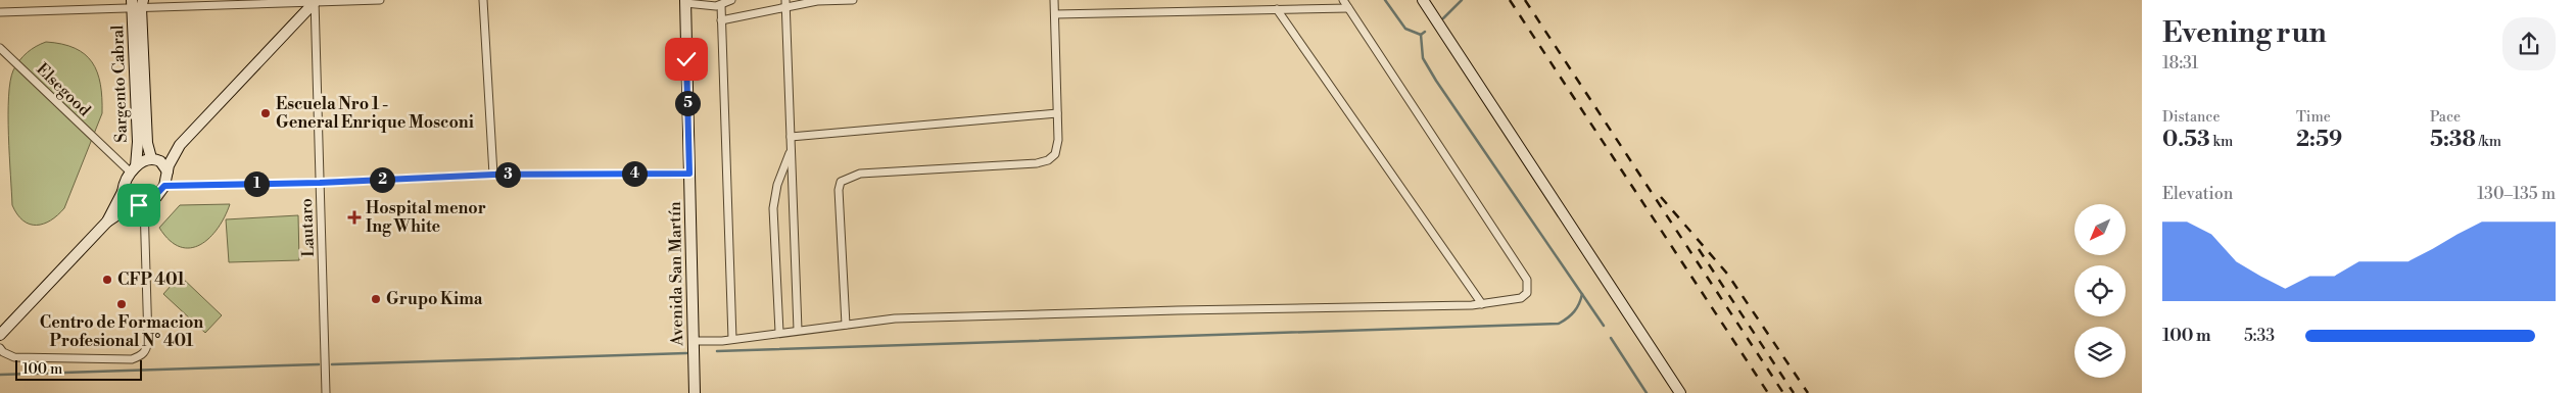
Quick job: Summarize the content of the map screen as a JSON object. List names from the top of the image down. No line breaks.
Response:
{"streets":{"main road":["Sargento Cabral","Avenida San Martín"],"street":["Elsegood","Lautaro"]},"crossings":[["Sargento Cabral","Elsegood"]],"places":{"other":["Escuela Nro 1 - General Enrique Mosconi","CFP 401","Grupo Kima","Centro de Formacion Profesional N° 401"],"health":["Hospital menor Ing White"]},"scale_bar":"100 m","north":"bottom left","page":{"heading":["Evening run","18:31"],"stats":[["Distance","0.53 km"],["Time","2:59"],["Pace","5:38 /km"]],"pins":["5","4","3","2","1"],"chart":["Elevation","130–135 m"],"list":[{"name":"100 m","note":"5:33"}],"scale":"100 m"}}
